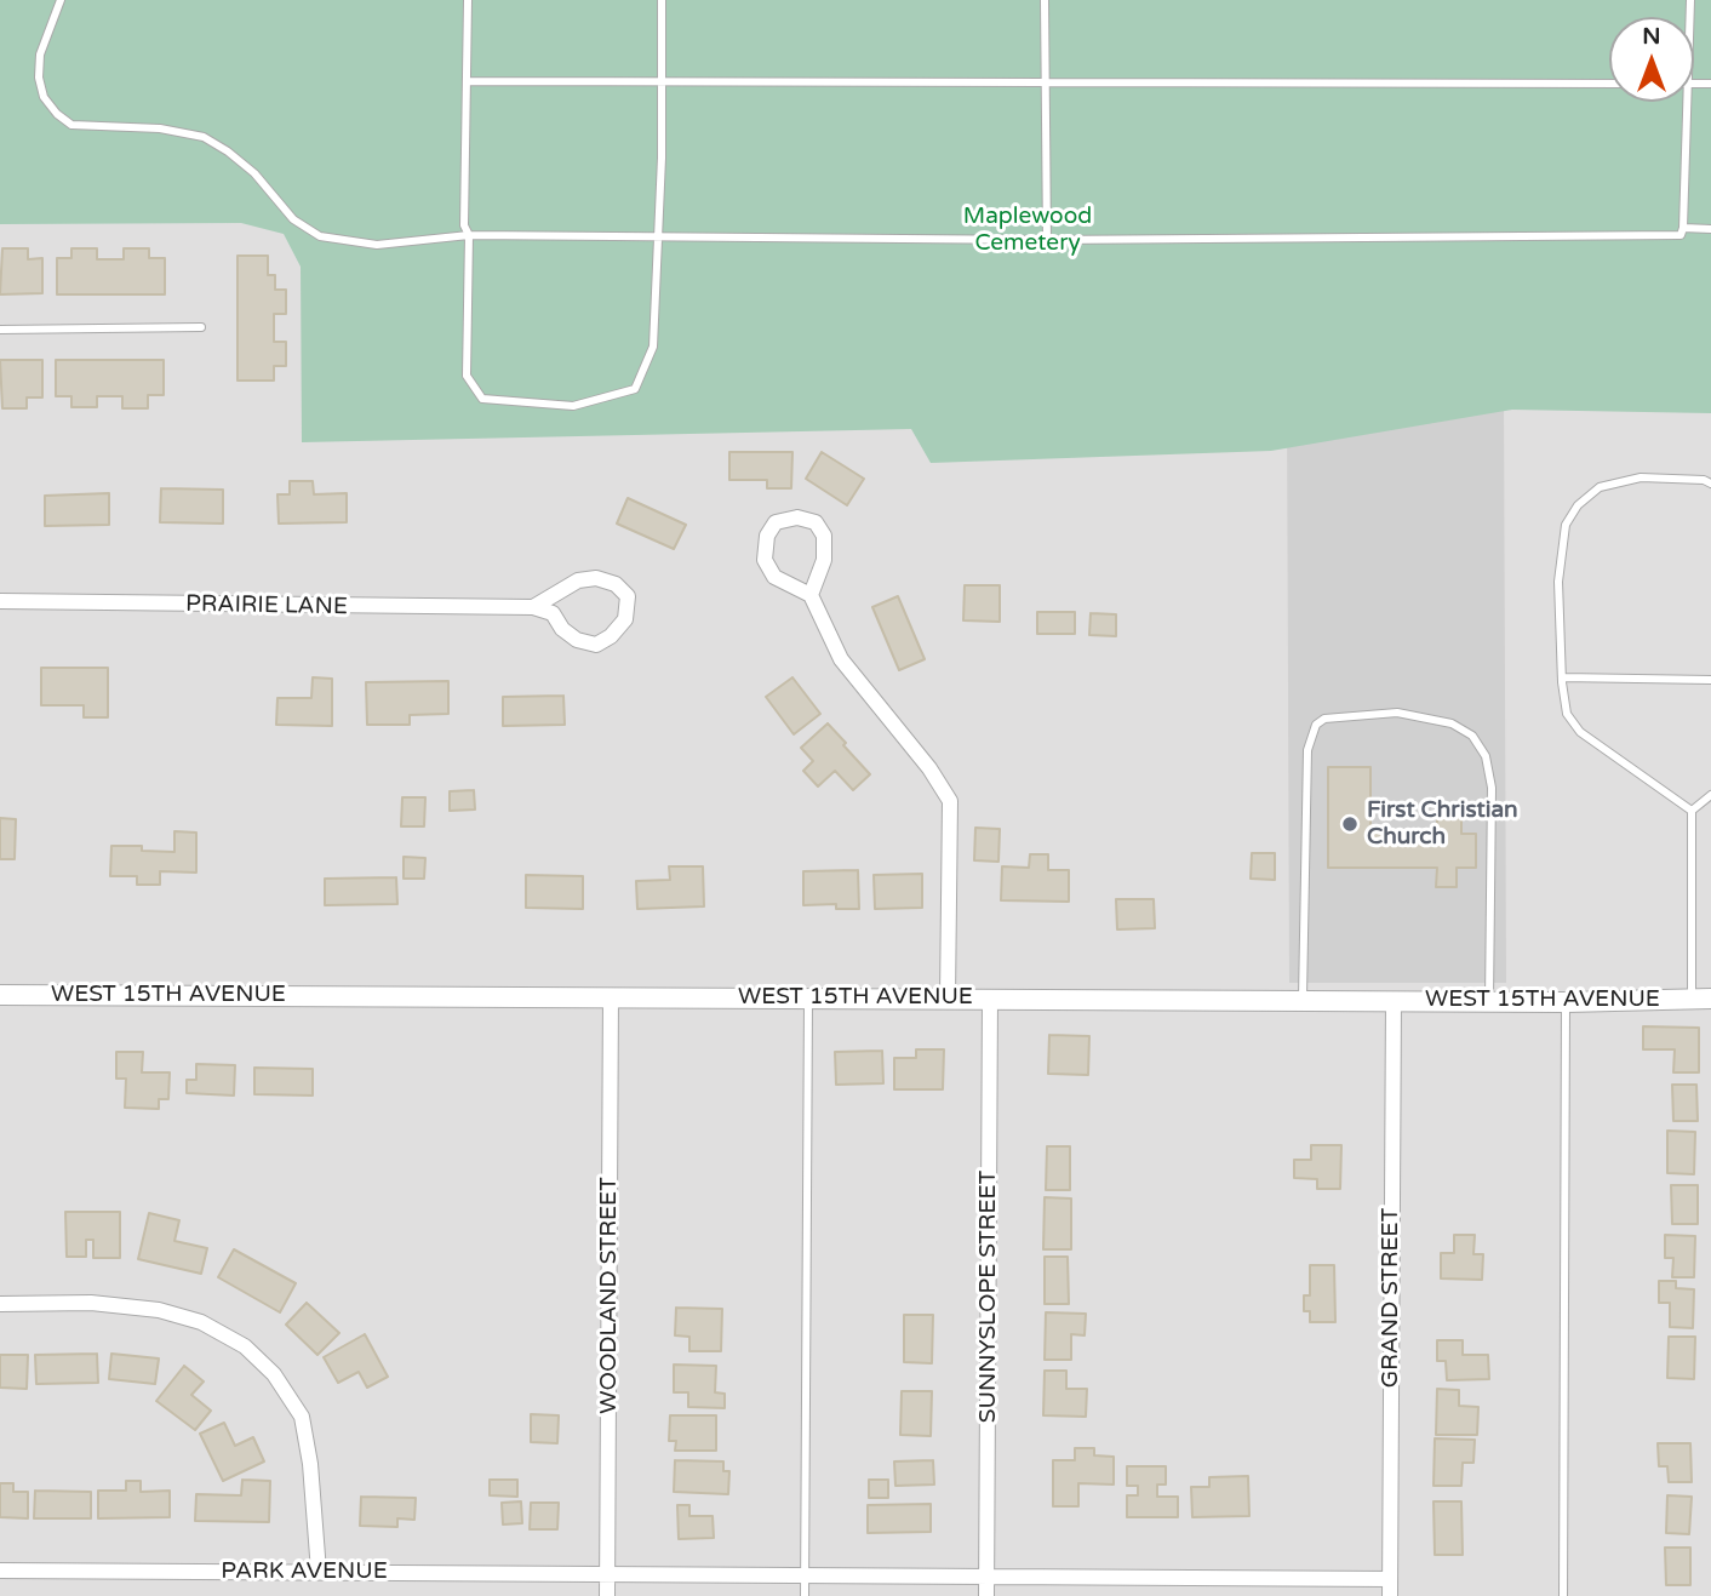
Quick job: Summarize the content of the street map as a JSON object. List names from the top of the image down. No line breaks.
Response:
{"streets":{"street":["PRAIRIE LANE","WEST 15TH AVENUE","WOODLAND STREET","SUNNYSLOPE STREET","GRAND STREET","PARK AVENUE"]},"crossings":[["WEST 15TH AVENUE","WOODLAND STREET"],["WEST 15TH AVENUE","SUNNYSLOPE STREET"],["WEST 15TH AVENUE","GRAND STREET"],["WOODLAND STREET","PARK AVENUE"],["SUNNYSLOPE STREET","PARK AVENUE"],["GRAND STREET","PARK AVENUE"]],"parks":["Maplewood Cemetery"],"places":["First Christian Church"],"north":"top"}
